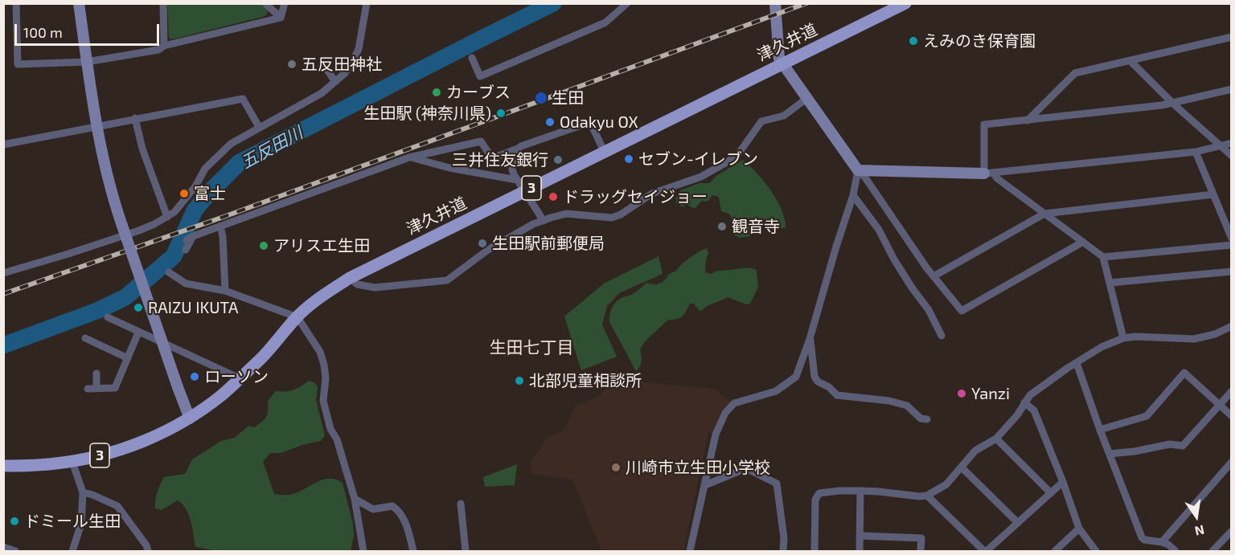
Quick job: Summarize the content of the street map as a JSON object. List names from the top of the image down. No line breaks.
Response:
{"streets":{"main road":["津久井道","3"]},"districts":["生田七丁目"],"water":["五反田川"],"places":["えみのき保育園","五反田神社","カーブス","生田","生田駅 (神奈川県)","Odakyu OX","セブン-イレブン","三井住友銀行","富士","ドラッグセイジョー","観音寺","生田駅前郵便局","アリスエ生田","RAIZU IKUTA","ローソン","北部児童相談所","Yanzi","川崎市立生田小学校","ドミール生田"],"scale_bar":"100 m","north":"bottom"}
